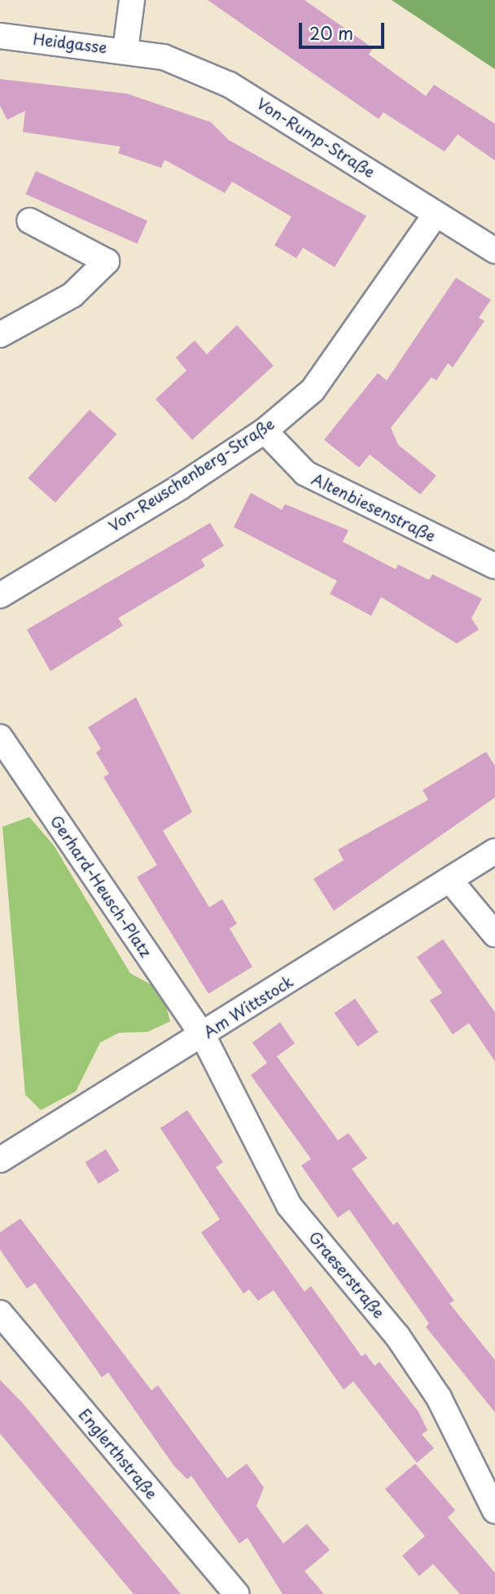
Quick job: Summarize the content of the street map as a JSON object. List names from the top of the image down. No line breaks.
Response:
{"streets":{"street":["Heidgasse","Von-Rump-Straße","Von-Reuschenberg-Straße","Altenbiesenstraße","Gerhard-Heusch-Platz","Am Wittstock","Graeserstraße","Englerthstraße"]},"crossings":[["Heidgasse","Von-Rump-Straße"],["Von-Rump-Straße","Von-Reuschenberg-Straße"],["Von-Reuschenberg-Straße","Altenbiesenstraße"],["Gerhard-Heusch-Platz","Am Wittstock"],["Gerhard-Heusch-Platz","Graeserstraße"],["Am Wittstock","Graeserstraße"]],"scale_bar":"20 m"}
